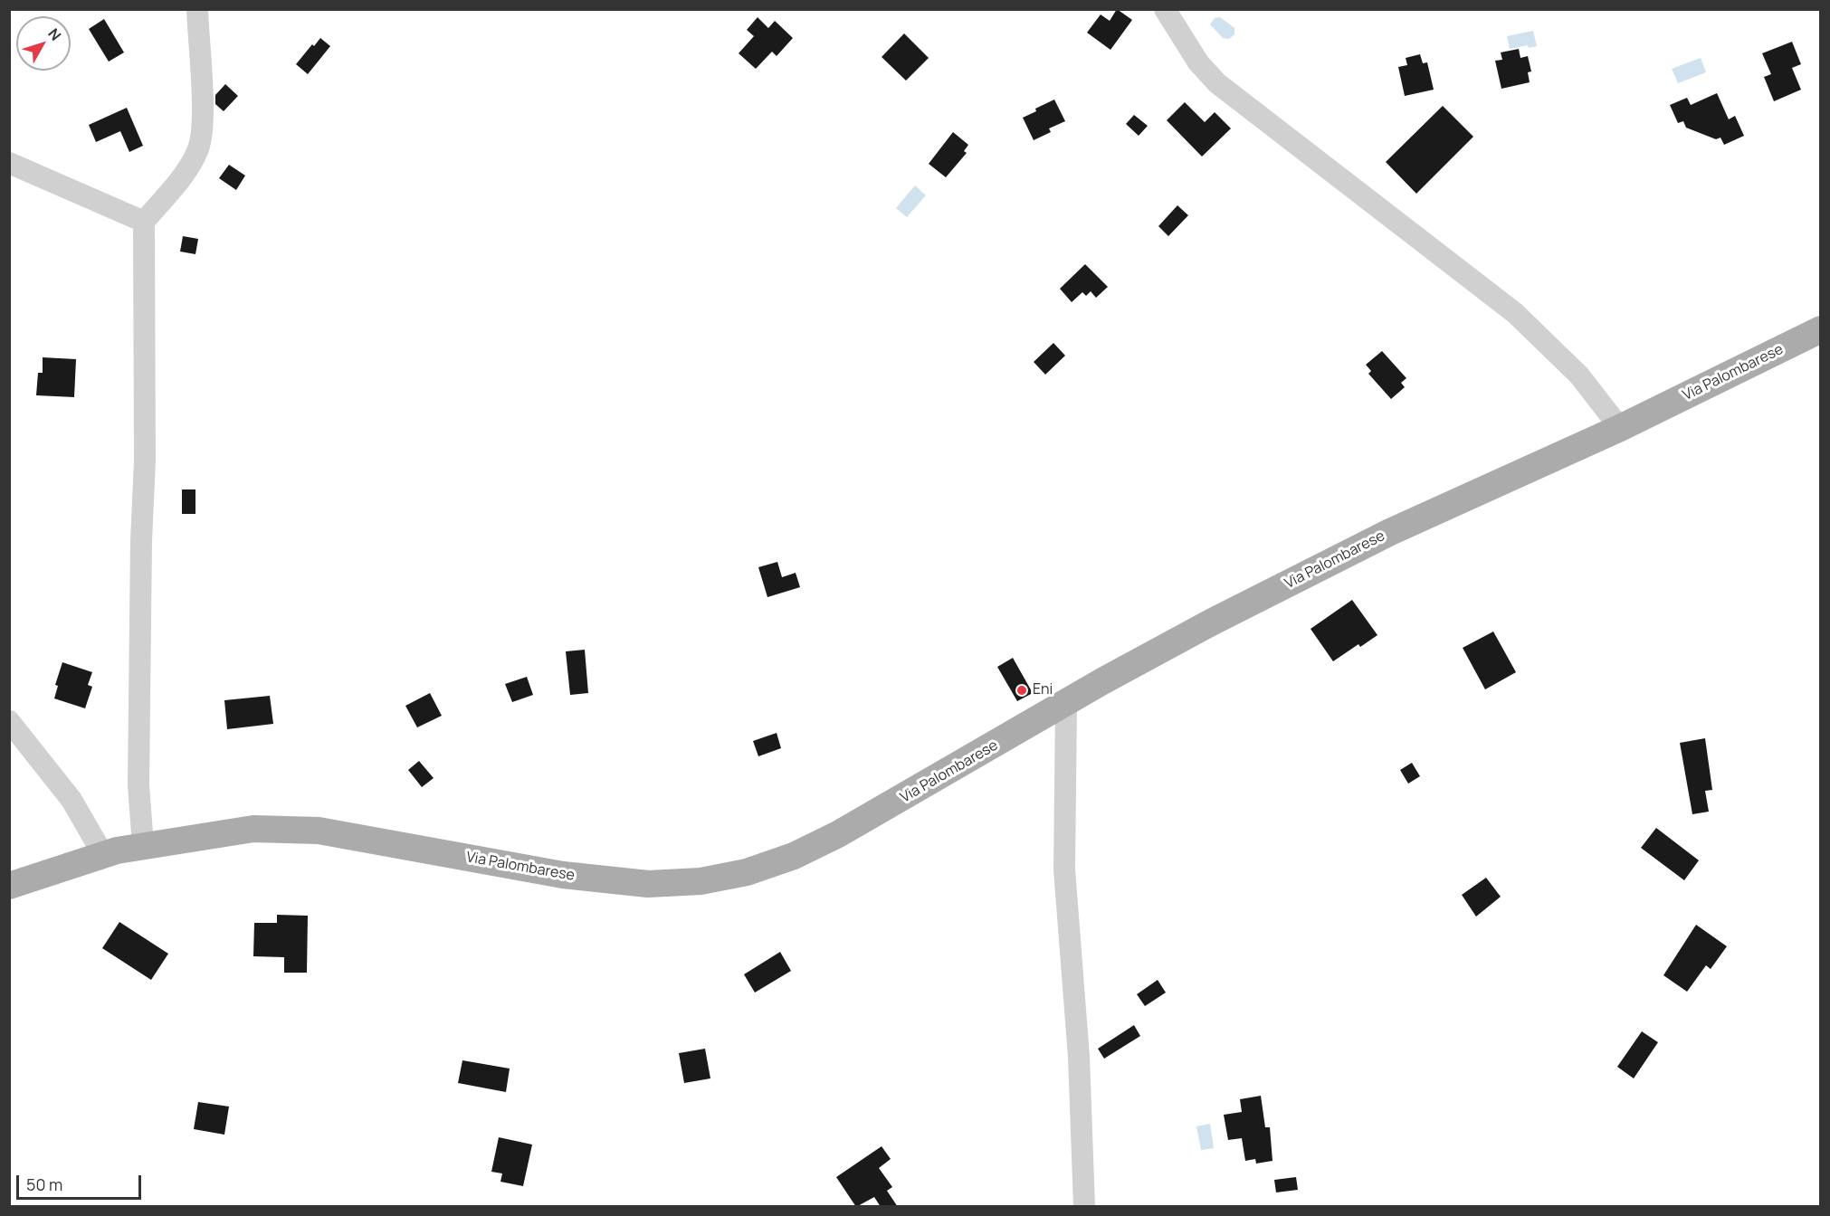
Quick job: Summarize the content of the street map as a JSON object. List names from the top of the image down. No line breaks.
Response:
{"streets":{"main road":["Via Palombarese"]},"places":["Eni"],"scale_bar":"50 m","north":"top right"}
